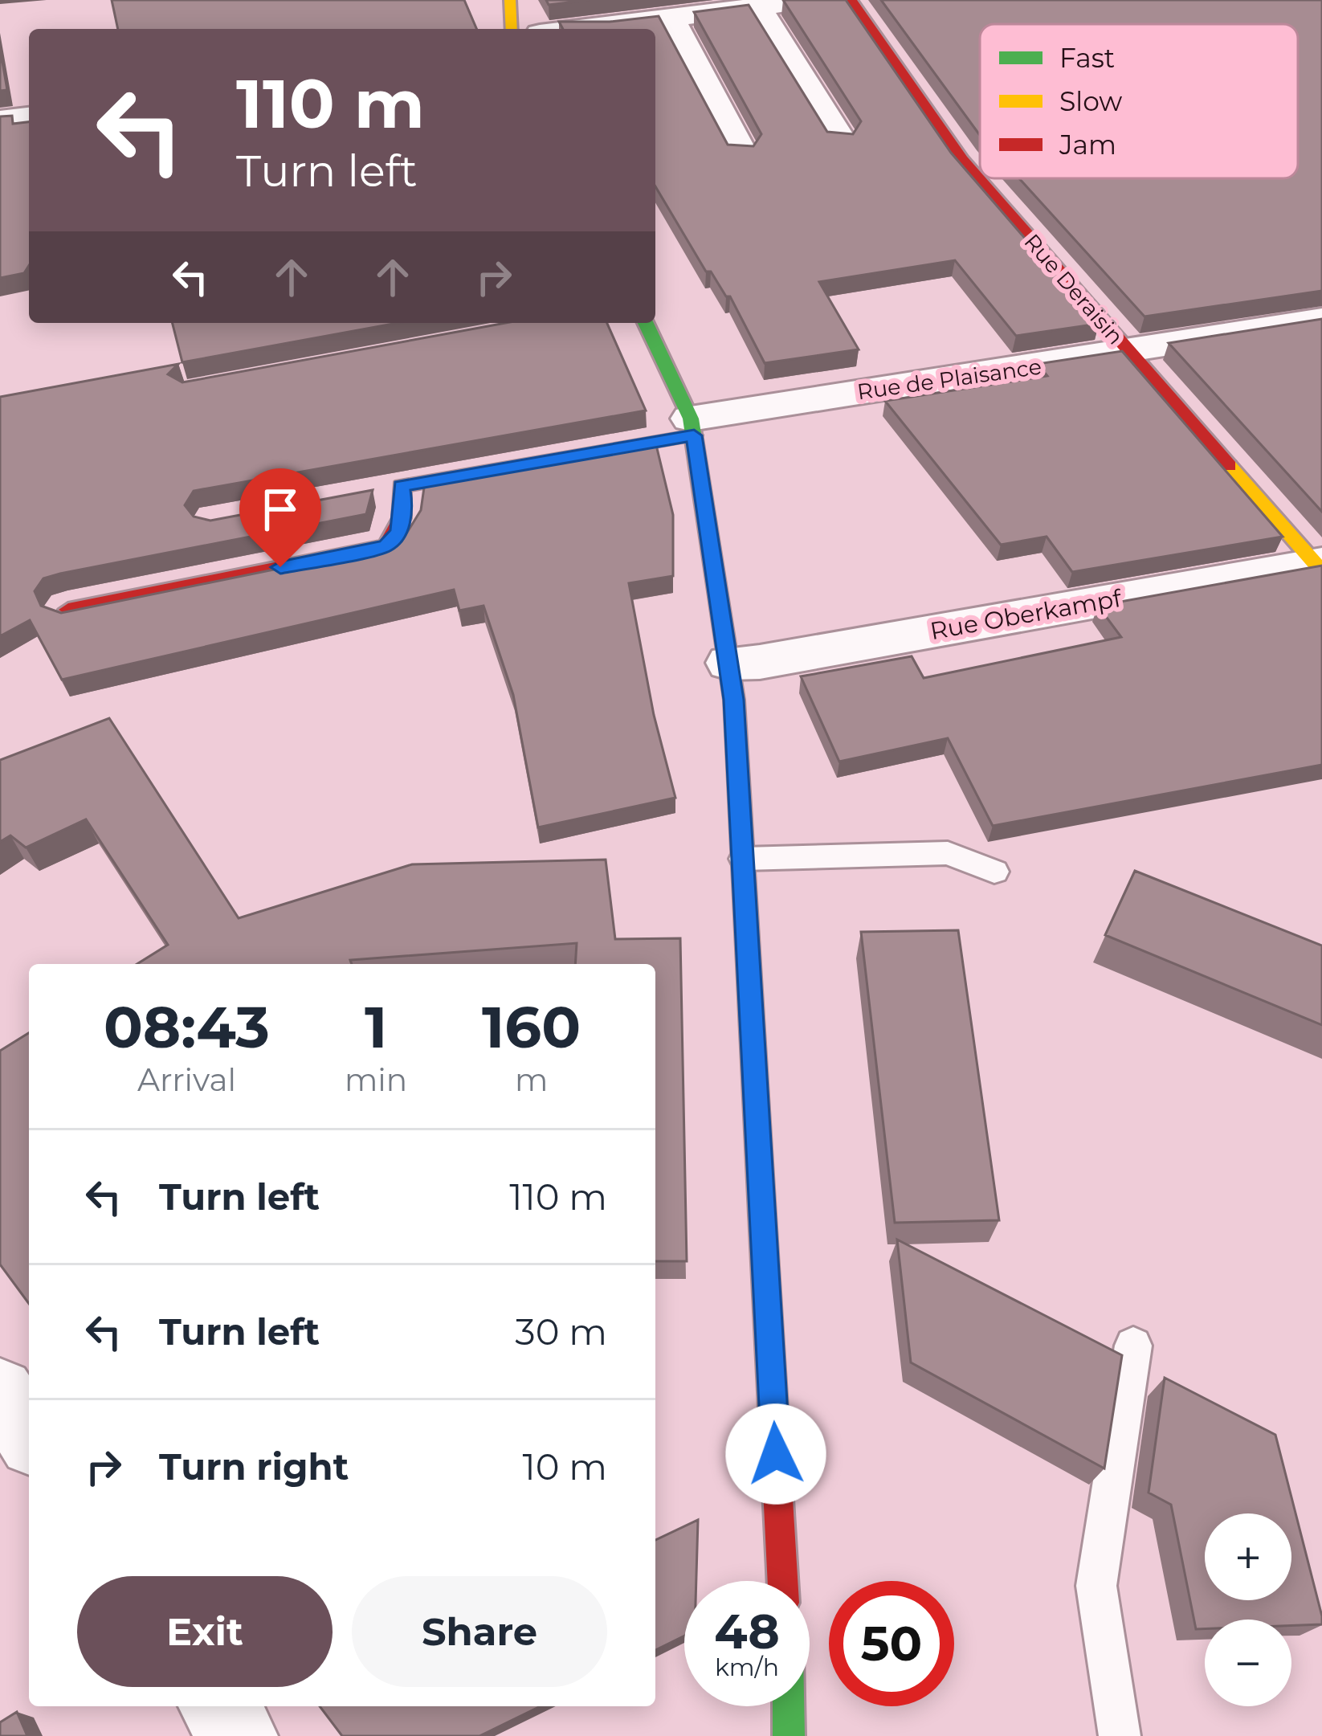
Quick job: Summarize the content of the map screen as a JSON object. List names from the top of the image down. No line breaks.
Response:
{"streets":{"street":["Rue Deraisin","Rue de Plaisance","Rue Oberkampf"]},"crossings":[["Rue Deraisin","Rue de Plaisance"],["Rue Deraisin","Rue Oberkampf"]],"legend":["Fast","Slow","Jam"],"page":{"turn":["110 m","Turn left"],"eta":["08:43","Arrival","1","min","160","m"],"list":[{"name":"Turn left","value":"110 m"},{"name":"Turn left","value":"30 m"},{"name":"Turn right","value":"10 m"}],"map_buttons":["+","−"],"buttons":["Exit","Share"],"speed":"48 km/h","limit":"50"}}
